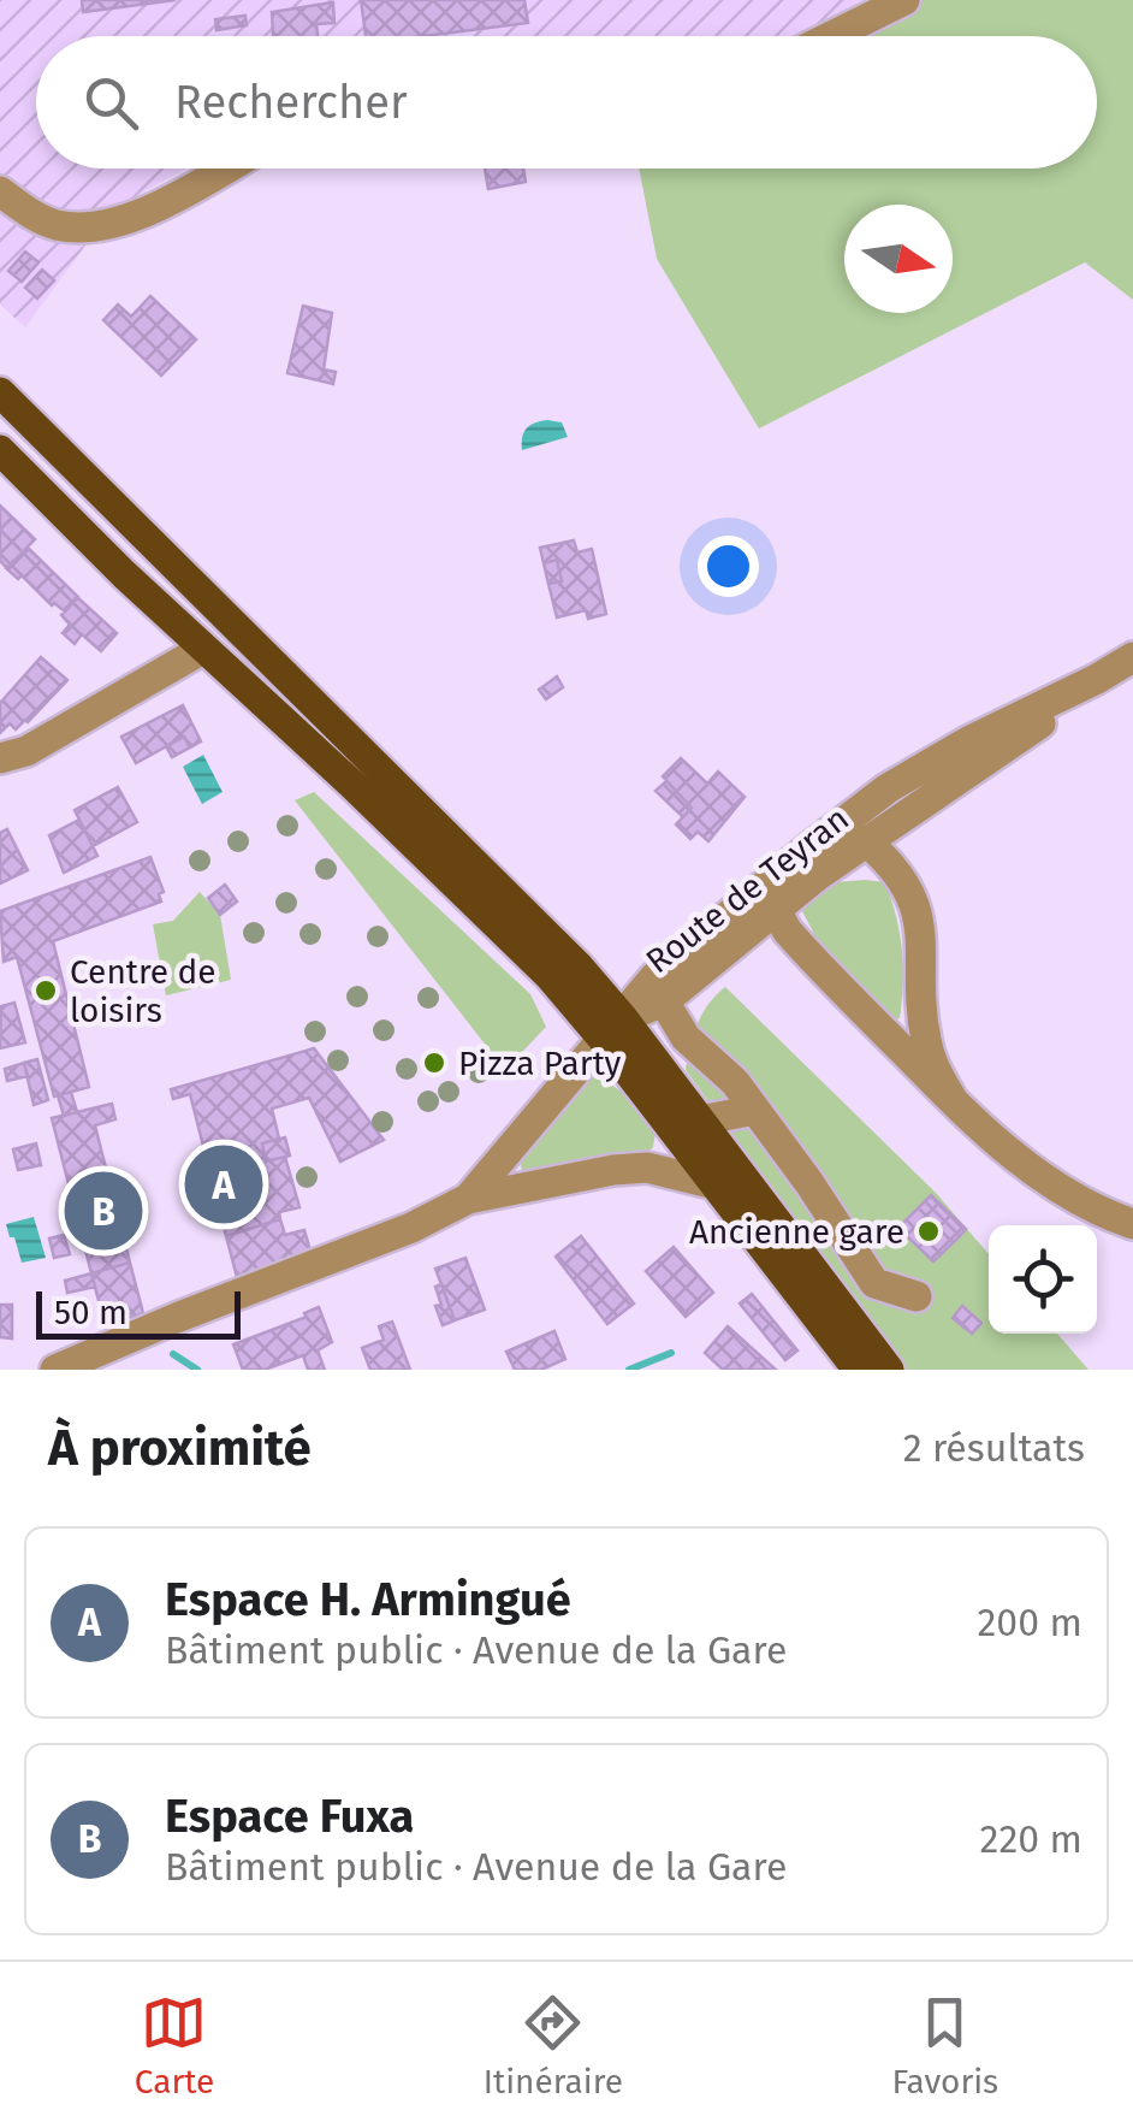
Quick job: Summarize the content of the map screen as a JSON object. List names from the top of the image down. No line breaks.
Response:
{"streets":{"street":["Route de Teyran"]},"places":["Centre de loisirs","Pizza Party","Ancienne gare"],"scale_bar":"50 m","north":"right","page":{"search":"Rechercher","pins":["A","B"],"scale":"50 m","heading":["À proximité","2 résultats"],"list":[{"mark":"A","name":"Espace H. Armingué","note":"Bâtiment public · Avenue de la Gare","value":"200 m"},{"mark":"B","name":"Espace Fuxa","note":"Bâtiment public · Avenue de la Gare","value":"220 m"}],"nav":["Carte","Itinéraire","Favoris"]}}
